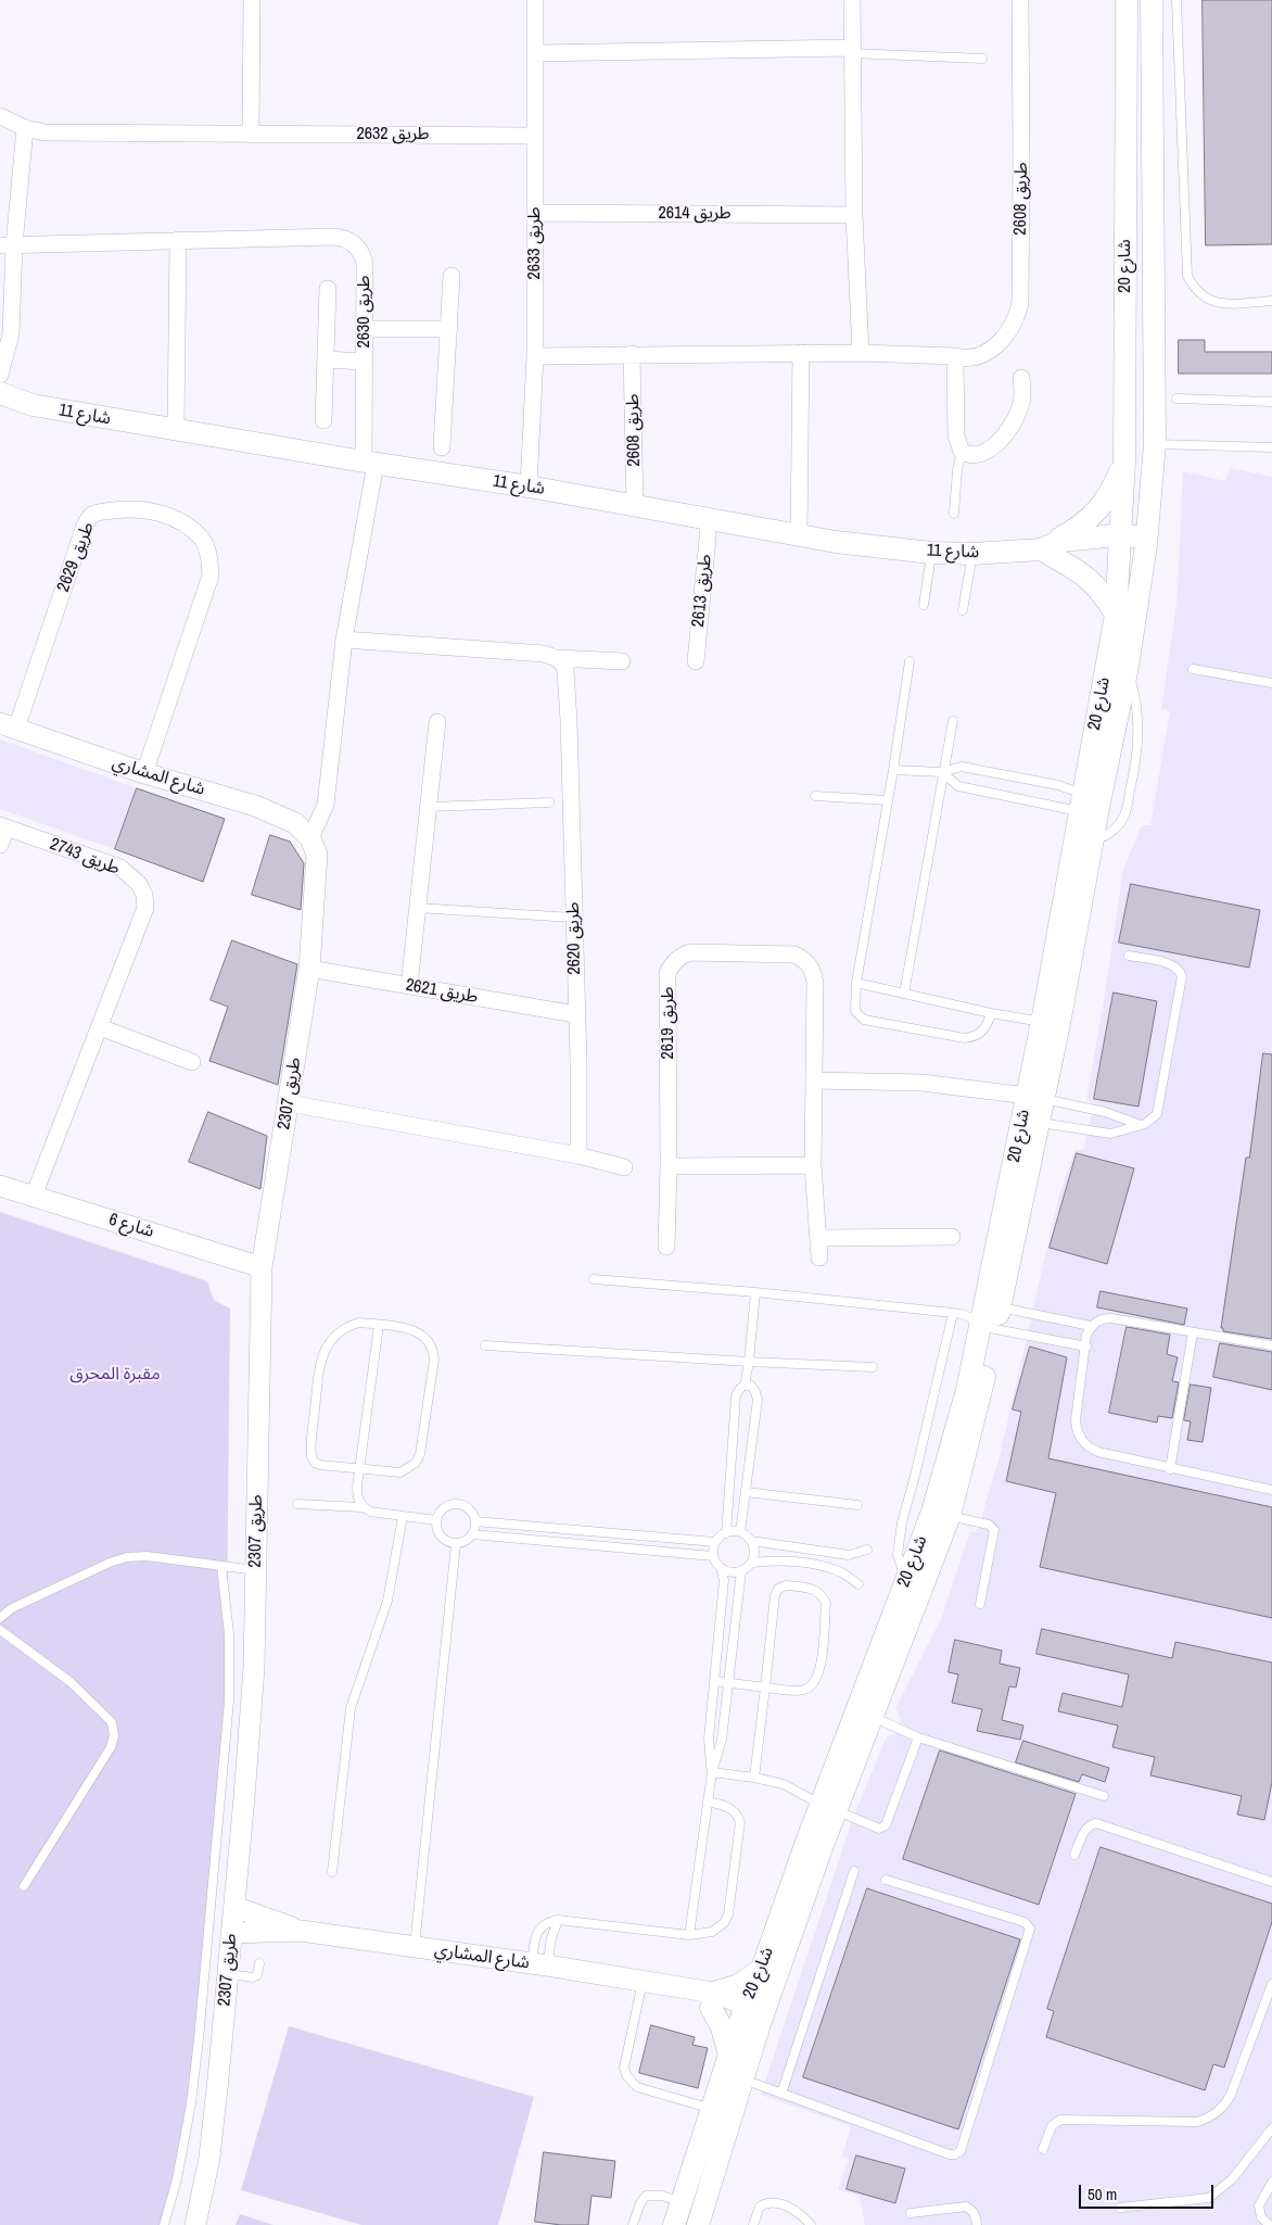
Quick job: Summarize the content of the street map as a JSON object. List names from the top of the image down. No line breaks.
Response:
{"streets":{"main road":["شارع 20","شارع 11"],"street":["طريق 2632","طريق 2608","طريق 2614","طريق 2633","طريق 2630","طريق 2629","طريق 2613","شارع المشاري","طريق 2743","طريق 2620","طريق 2621","طريق 2619","طريق 2307","شارع 6"]},"crossings":[["طريق 2632","طريق 2633"],["طريق 2608","طريق 2633"],["طريق 2608","شارع 11"],["طريق 2614","طريق 2633"],["طريق 2633","شارع 11"],["شارع 20","شارع 11"],["شارع 20","شارع المشاري"],["طريق 2630","شارع 11"],["طريق 2630","شارع المشاري"],["طريق 2630","طريق 2307"],["شارع 11","طريق 2613"],["طريق 2629","شارع المشاري"],["شارع المشاري","طريق 2307"],["طريق 2743","شارع 6"],["طريق 2620","طريق 2621"],["طريق 2621","طريق 2307"],["طريق 2307","شارع 6"]],"parks":["مقبرة المحرق"],"scale_bar":"50 m"}
